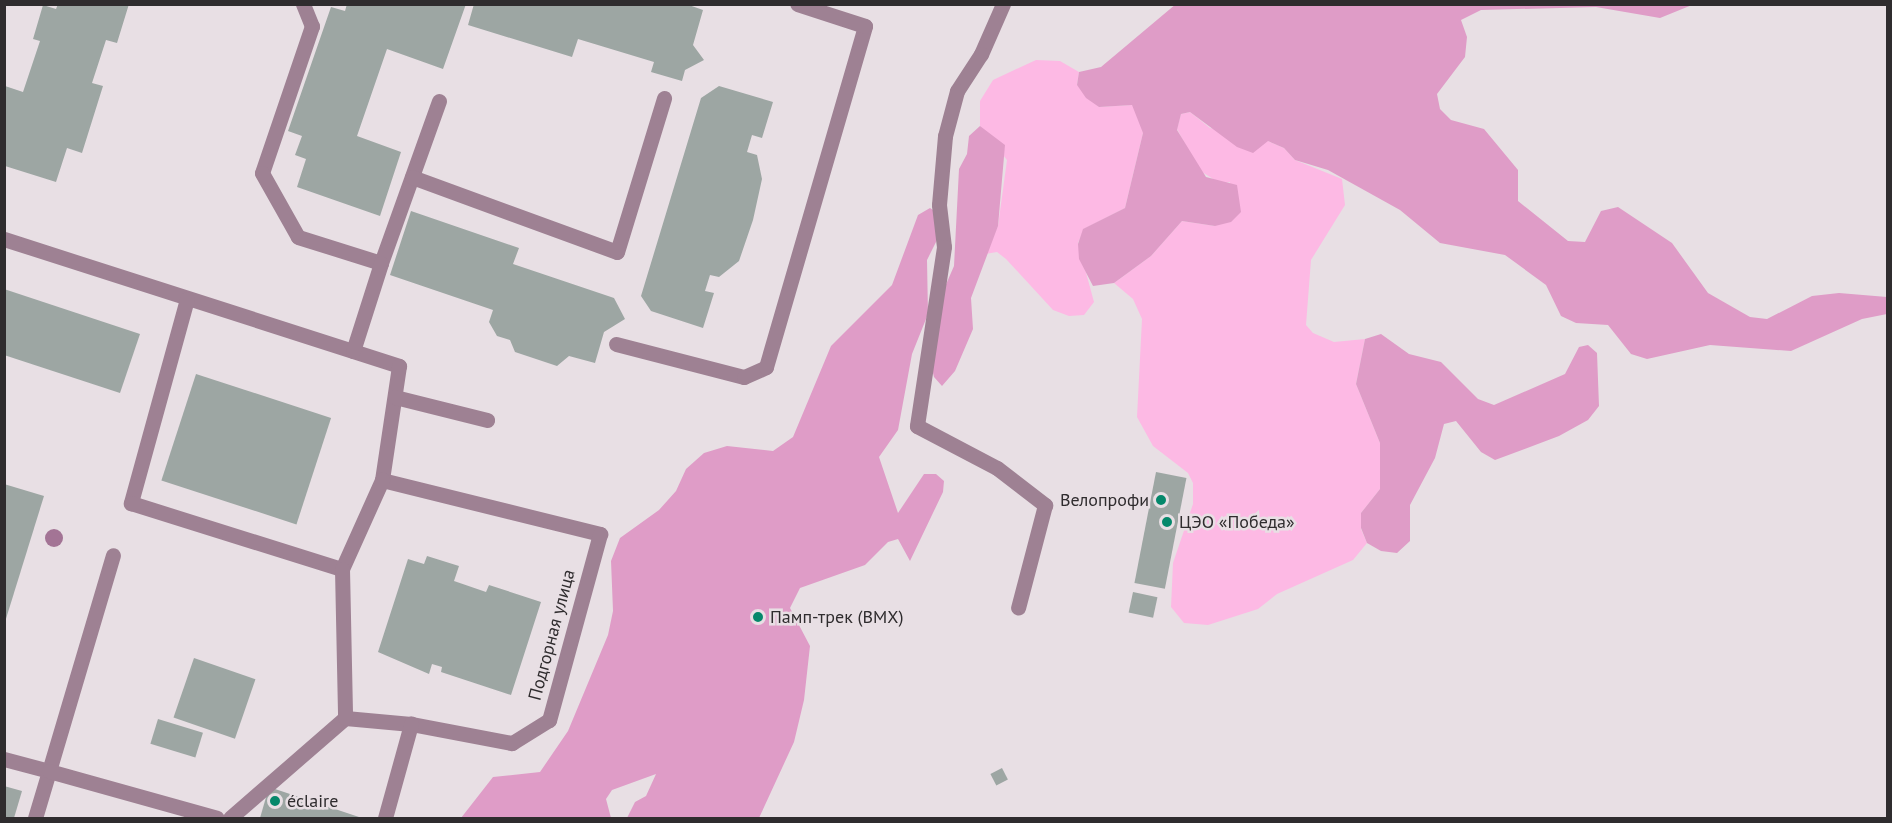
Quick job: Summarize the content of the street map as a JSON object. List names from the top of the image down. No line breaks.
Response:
{"streets":{"street":["Подгорная улица"]},"places":["Велопрофи","ЦЭО «Победа»","Памп-трек (BMX)","éclaire"]}
